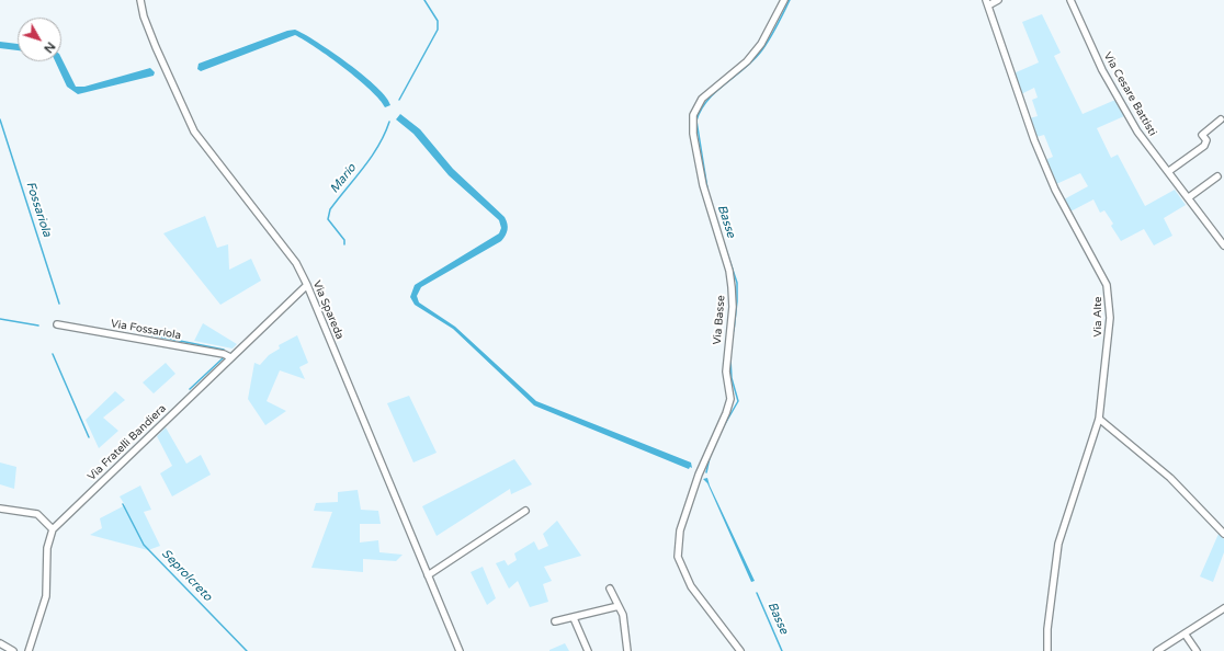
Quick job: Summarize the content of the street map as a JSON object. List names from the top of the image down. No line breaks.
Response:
{"streets":{"street":["Via Cesare Battisti","Via Spareda","Via Alte","Via Basse","Via Fossariola","Via Fratelli Bandiera"]},"crossings":[["Via Spareda","Via Fratelli Bandiera"],["Via Fossariola","Via Fratelli Bandiera"]],"water":["Mario","Fossariola","Basse","Seprolcreto"],"north":"bottom right"}
